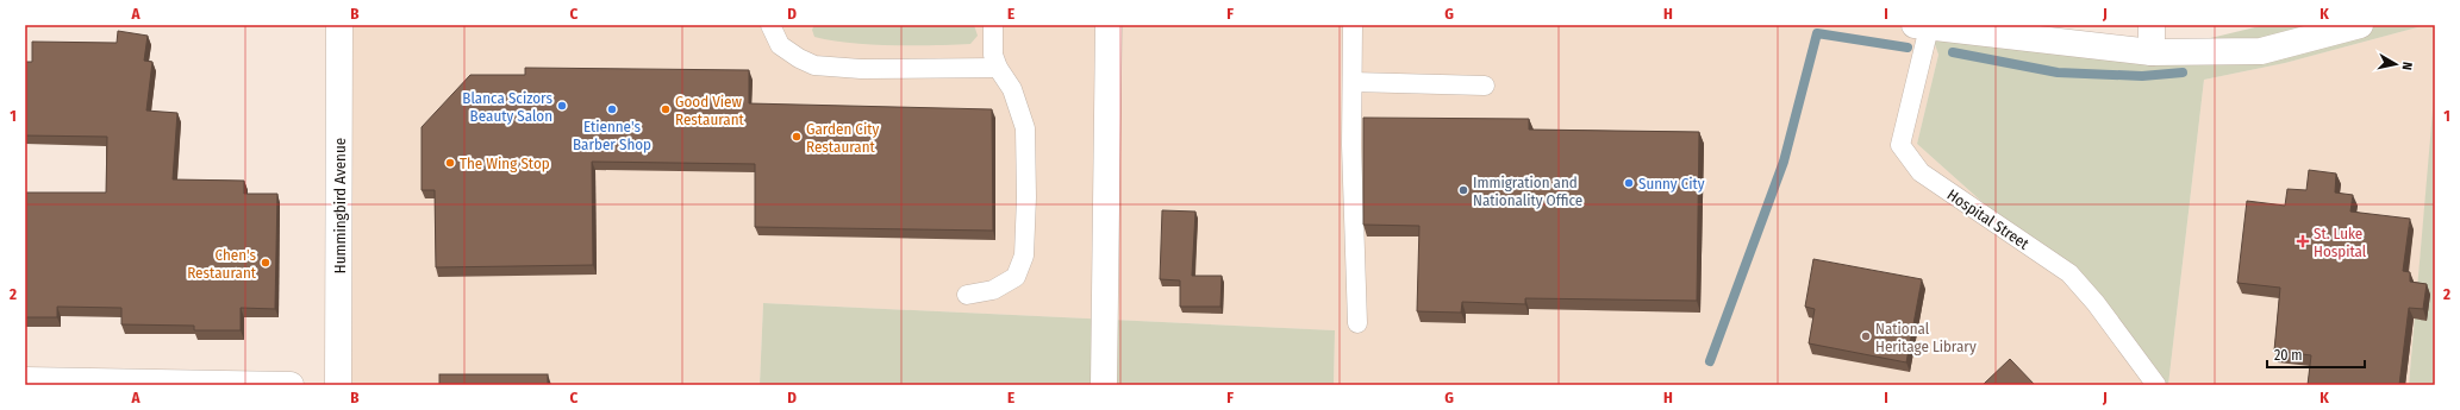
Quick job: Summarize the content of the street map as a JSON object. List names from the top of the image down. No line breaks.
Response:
{"streets":{"street":["Hummingbird Avenue"],"lane":["Hospital Street"]},"places":{"other":["Blanca Scizors Beauty Salon","Etienne's Barber Shop","Good View Restaurant","Garden City Restaurant","The Wing Stop","Sunny City","Immigration and Nationality Office","Chen's Restaurant","National Heritage Library"],"health":["St. Luke Hospital"]},"scale_bar":"20 m","north":"right","grid":{"columns":["A","B","C","D","E","F","G","H","I","J","K"],"rows":["1","2"]}}
